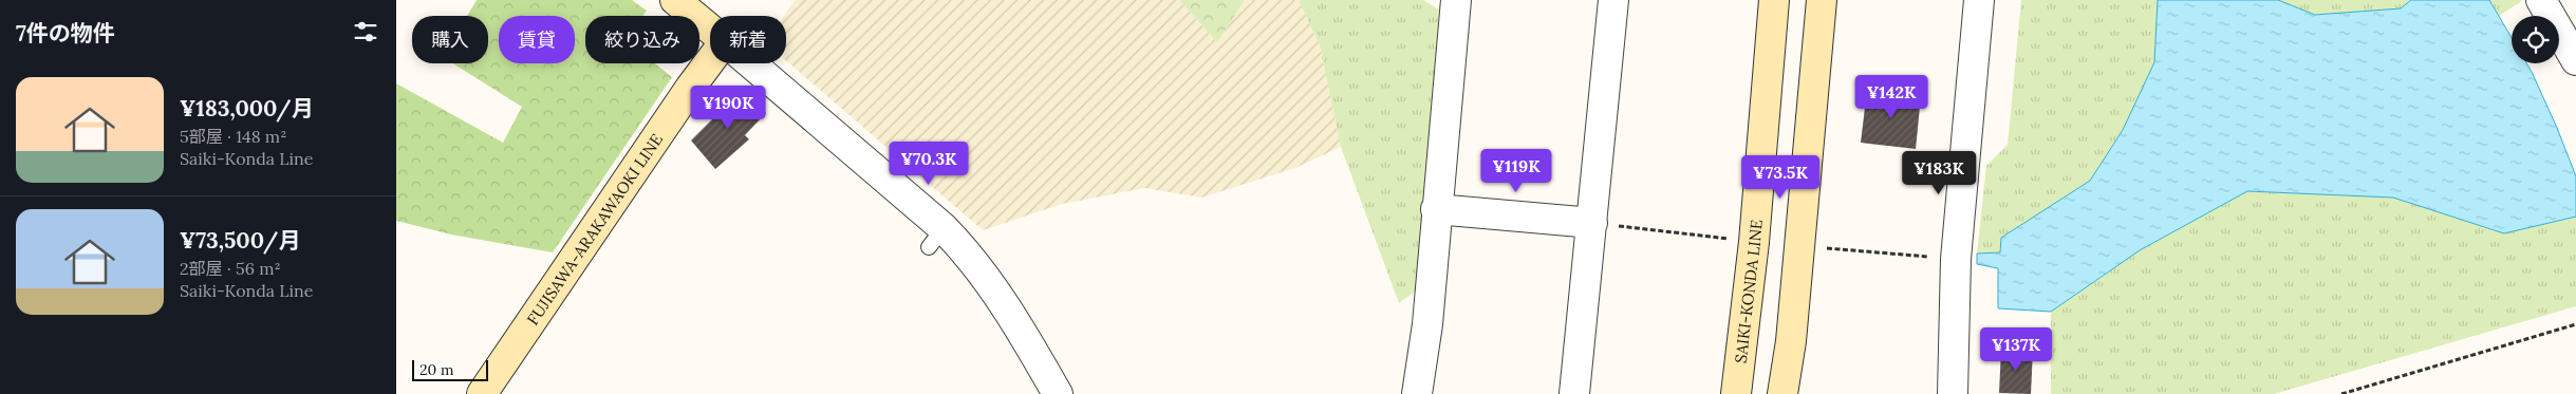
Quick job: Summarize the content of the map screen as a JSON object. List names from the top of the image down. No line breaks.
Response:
{"streets":{"street":["FUJISAWA-ARAKAWAOKI LINE","SAIKI-KONDA LINE"]},"scale_bar":"20 m","page":{"heading":"7件の物件","chip":["購入","賃貸","絞り込み","新着"],"list":[{"name":"¥183,000/月","note":"5部屋 · 148 m² · Saiki-Konda Line"},{"name":"¥73,500/月","note":"2部屋 · 56 m² · Saiki-Konda Line"}],"price":["¥142K","¥190K","¥70.3K","¥119K","¥183K","¥73.5K","¥137K"],"scale":"20 m"}}
